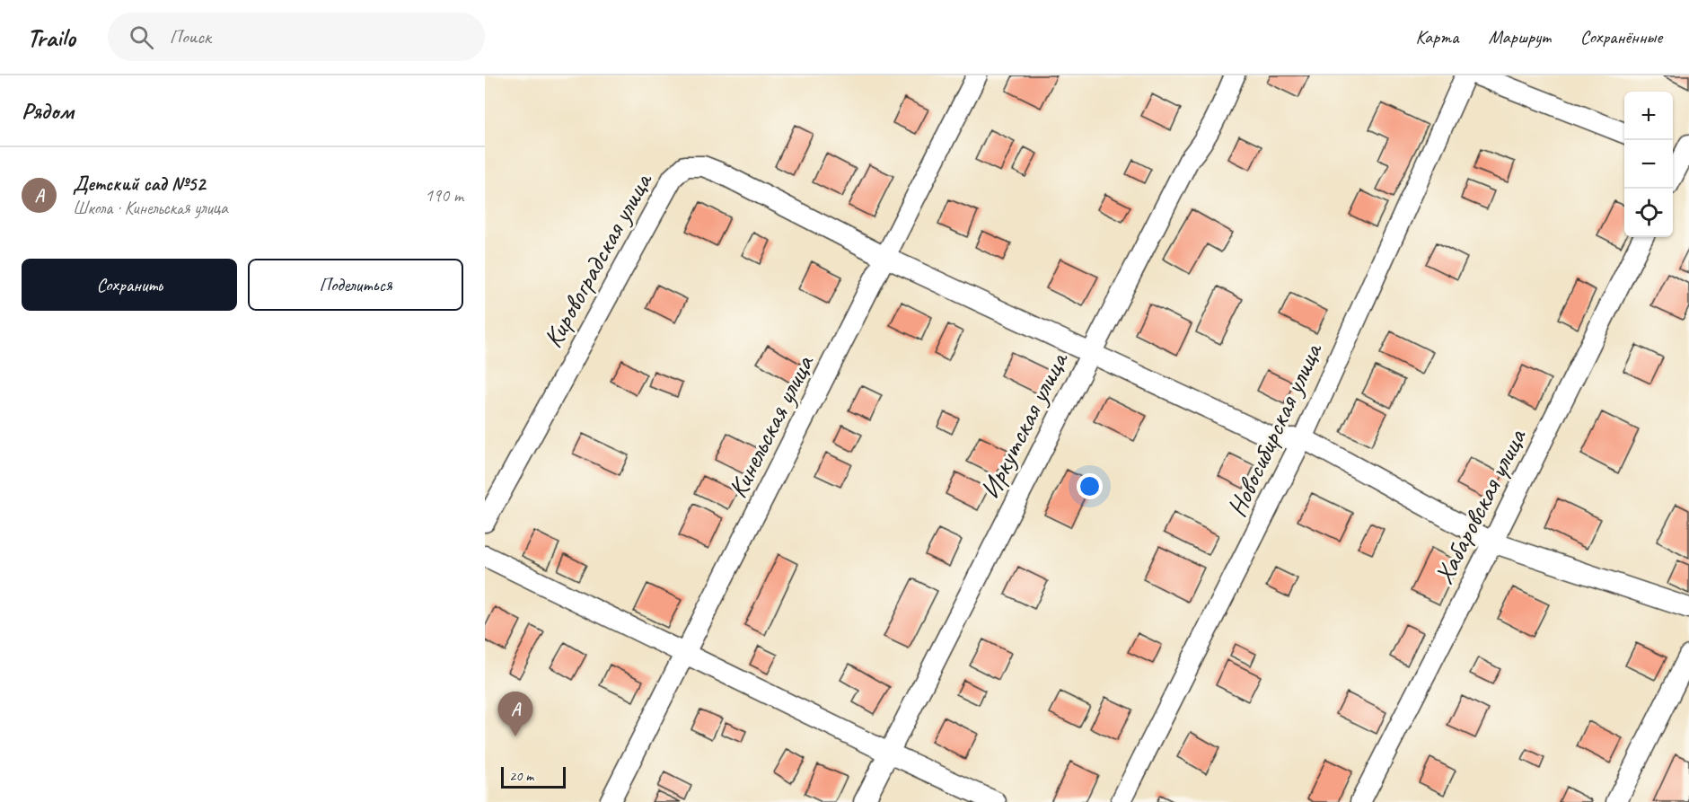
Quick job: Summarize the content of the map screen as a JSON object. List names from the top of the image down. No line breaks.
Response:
{"streets":{"street":["Кировоградская улица","Иркутская улица","Кинельская улица","Новосибирская улица","Хабаровская улица"]},"crossings":[["Кировоградская улица","Кинельская улица"]],"scale_bar":"20 m","page":{"header":"Trailo","search":"Поиск","nav":["Карта","Маршрут","Сохранённые"],"heading":"Рядом","map_buttons":["+","−"],"list":[{"mark":"A","name":"Детский сад №52","note":"Школа · Кинельская улица","value":"190 m"}],"buttons":["Сохранить","Поделиться"],"pins":"A","scale":"20 m"}}
